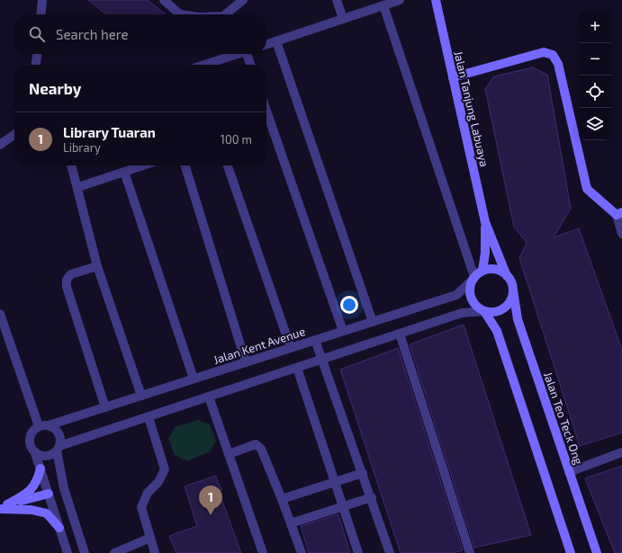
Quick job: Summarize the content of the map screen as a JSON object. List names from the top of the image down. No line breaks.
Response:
{"streets":{"street":["Jalan Tanjung Labuaya","Jalan Kent Avenue","Jalan Teo Teck Ong"]},"crossings":[["Jalan Kent Avenue","Jalan Teo Teck Ong"]],"page":{"map_buttons":["+","−"],"search":"Search here","heading":"Nearby","list":[{"mark":"1","name":"Library Tuaran","note":"Library","value":"100 m"}],"pins":"1"}}
